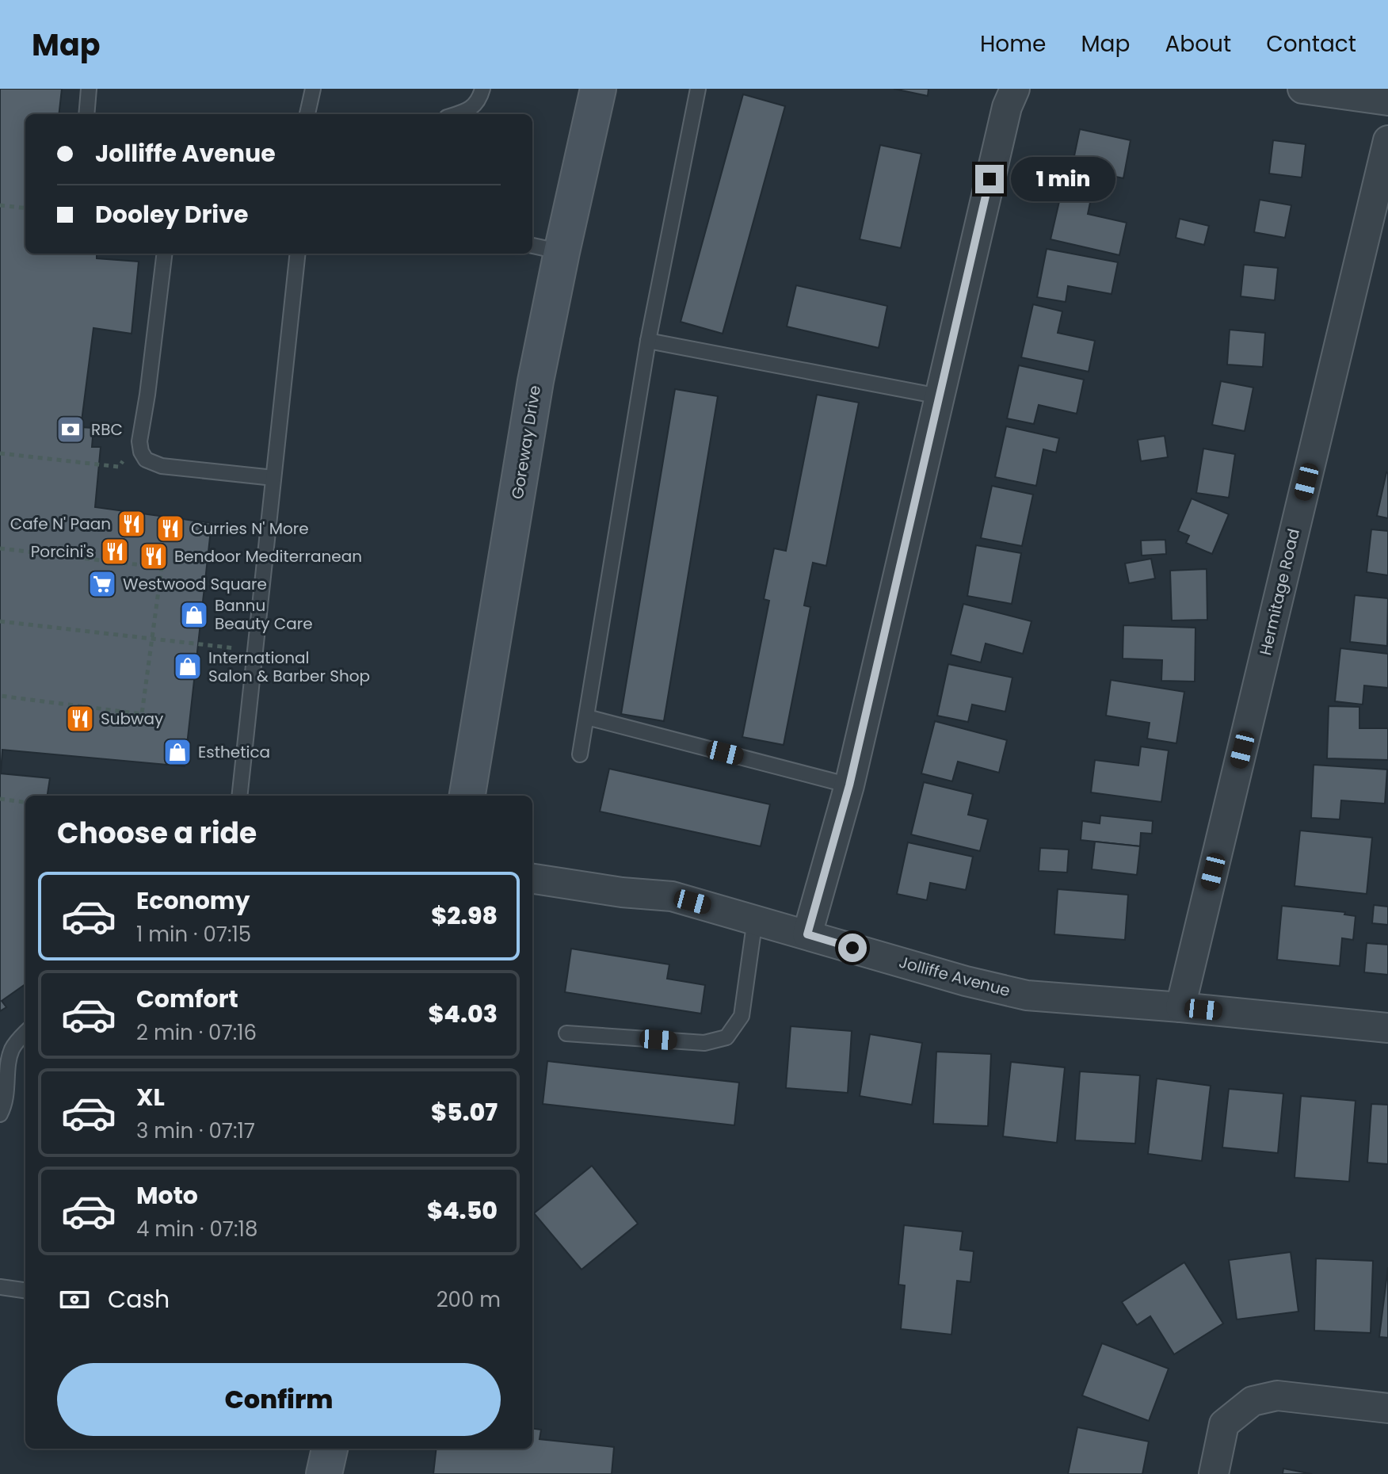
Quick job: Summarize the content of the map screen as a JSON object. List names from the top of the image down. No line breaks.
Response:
{"streets":{"main road":["Goreway Drive"],"street":["Hermitage Road","Jolliffe Avenue"]},"crossings":[["Hermitage Road","Jolliffe Avenue"]],"places":{"bank":["RBC"],"restaurant":["Cafe N' Paan","Curries N' More","Porcini's","Bendoor Mediterranean","Subway"],"supermarket":["Westwood Square"],"shop":["Bannu Beauty Care","International Salon & Barber Shop","Esthetica"]},"page":{"header":"Map","nav":["Home","Map","About","Contact"],"banner":["Jolliffe Avenue","Dooley Drive"],"bubble":"1 min","heading":"Choose a ride","list":[{"name":"Economy","note":"1 min · 07:15","value":"$2.98"},{"name":"Comfort","note":"2 min · 07:16","value":"$4.03"},{"name":"XL","note":"3 min · 07:17","value":"$5.07"},{"name":"Moto","note":"4 min · 07:18","value":"$4.50"}],"pay":["Cash","200 m"],"buttons":"Confirm"}}
